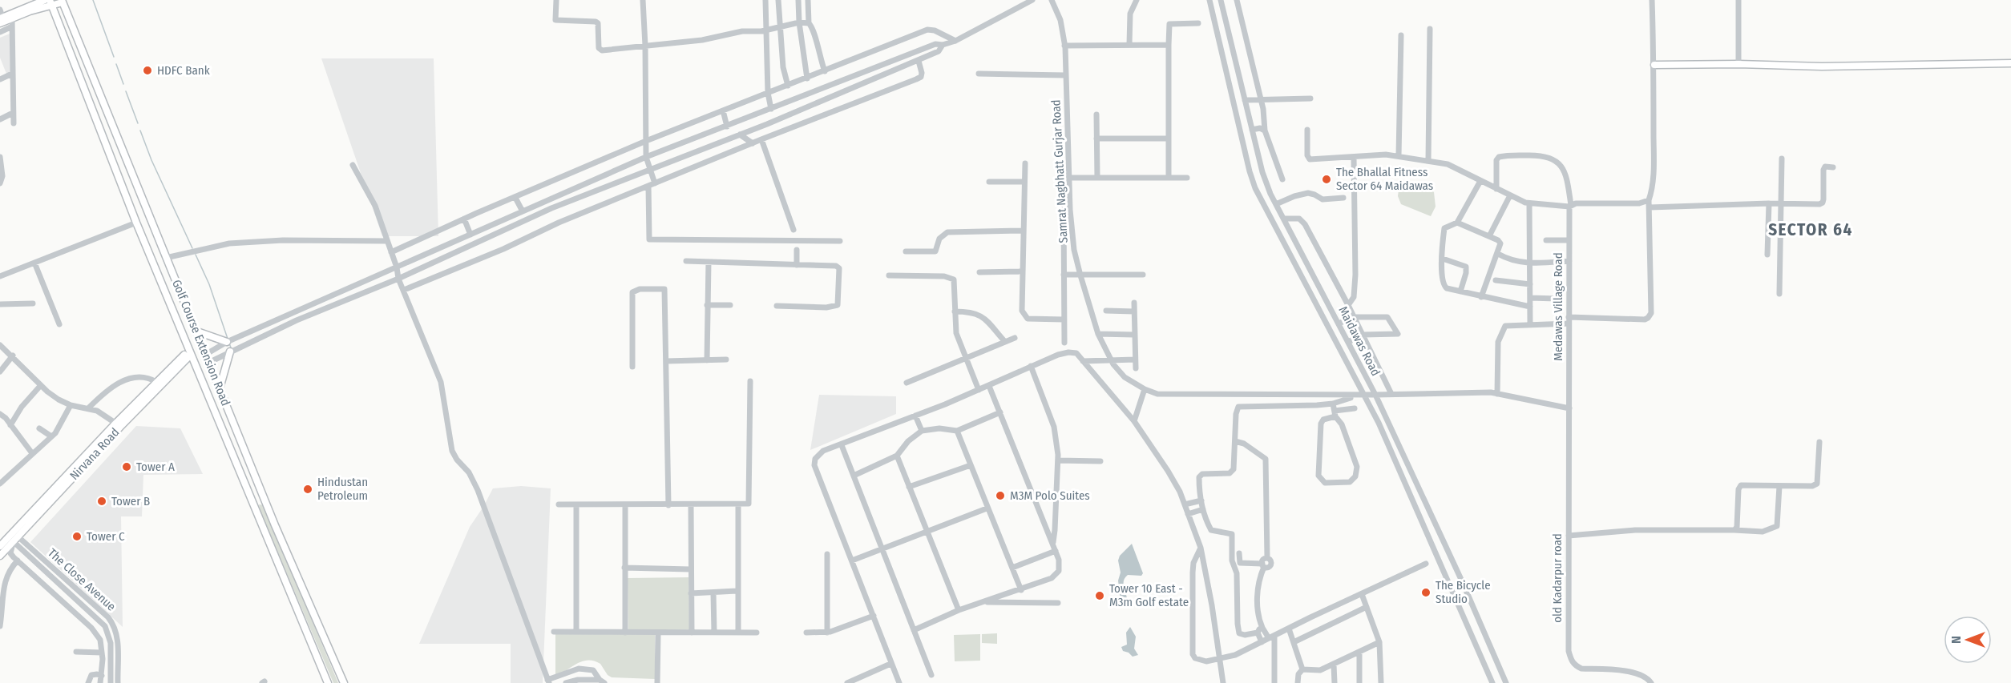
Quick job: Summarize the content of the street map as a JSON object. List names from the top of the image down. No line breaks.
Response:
{"streets":{"main road":["Golf Course Extension Road","Nirvana Road"],"street":["Samrat Nagbhatt Gurjar Road","Medawas Village Road","Maidawas Road","old Kadarpur road","The Close Avenue"]},"crossings":[["Samrat Nagbhatt Gurjar Road","Medawas Village Road"],["Samrat Nagbhatt Gurjar Road","Maidawas Road"],["Samrat Nagbhatt Gurjar Road","old Kadarpur road"],["Medawas Village Road","old Kadarpur road"],["Golf Course Extension Road","Nirvana Road"],["Nirvana Road","The Close Avenue"]],"districts":["SECTOR 64"],"places":["HDFC Bank","The Bhallal Fitness Sector 64 Maidawas","Tower A","Hindustan Petroleum","M3M Polo Suites","Tower B","Tower C","The Bicycle Studio","Tower 10 East - M3m Golf estate"],"north":"left"}
